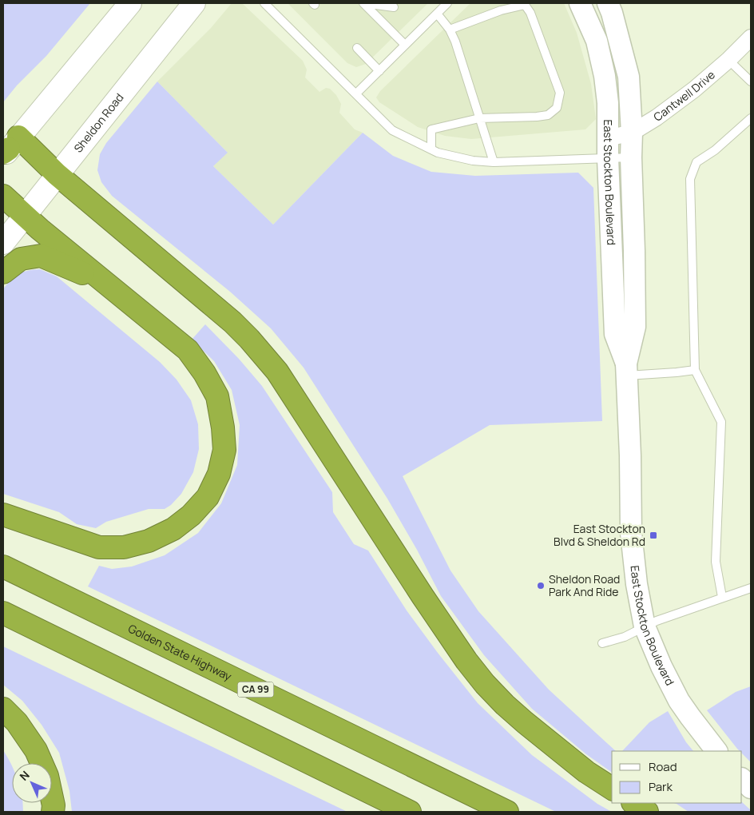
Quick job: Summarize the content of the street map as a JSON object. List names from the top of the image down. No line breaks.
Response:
{"streets":{"highway":["Golden State Highway","CA 99"],"main road":["Sheldon Road"],"street":["Cantwell Drive","East Stockton Boulevard"]},"crossings":[["Cantwell Drive","East Stockton Boulevard"]],"places":{"transit":["East Stockton Blvd & Sheldon Rd"],"other":["Sheldon Road Park And Ride"]},"legend":["Road","Park"],"north":"top left"}
